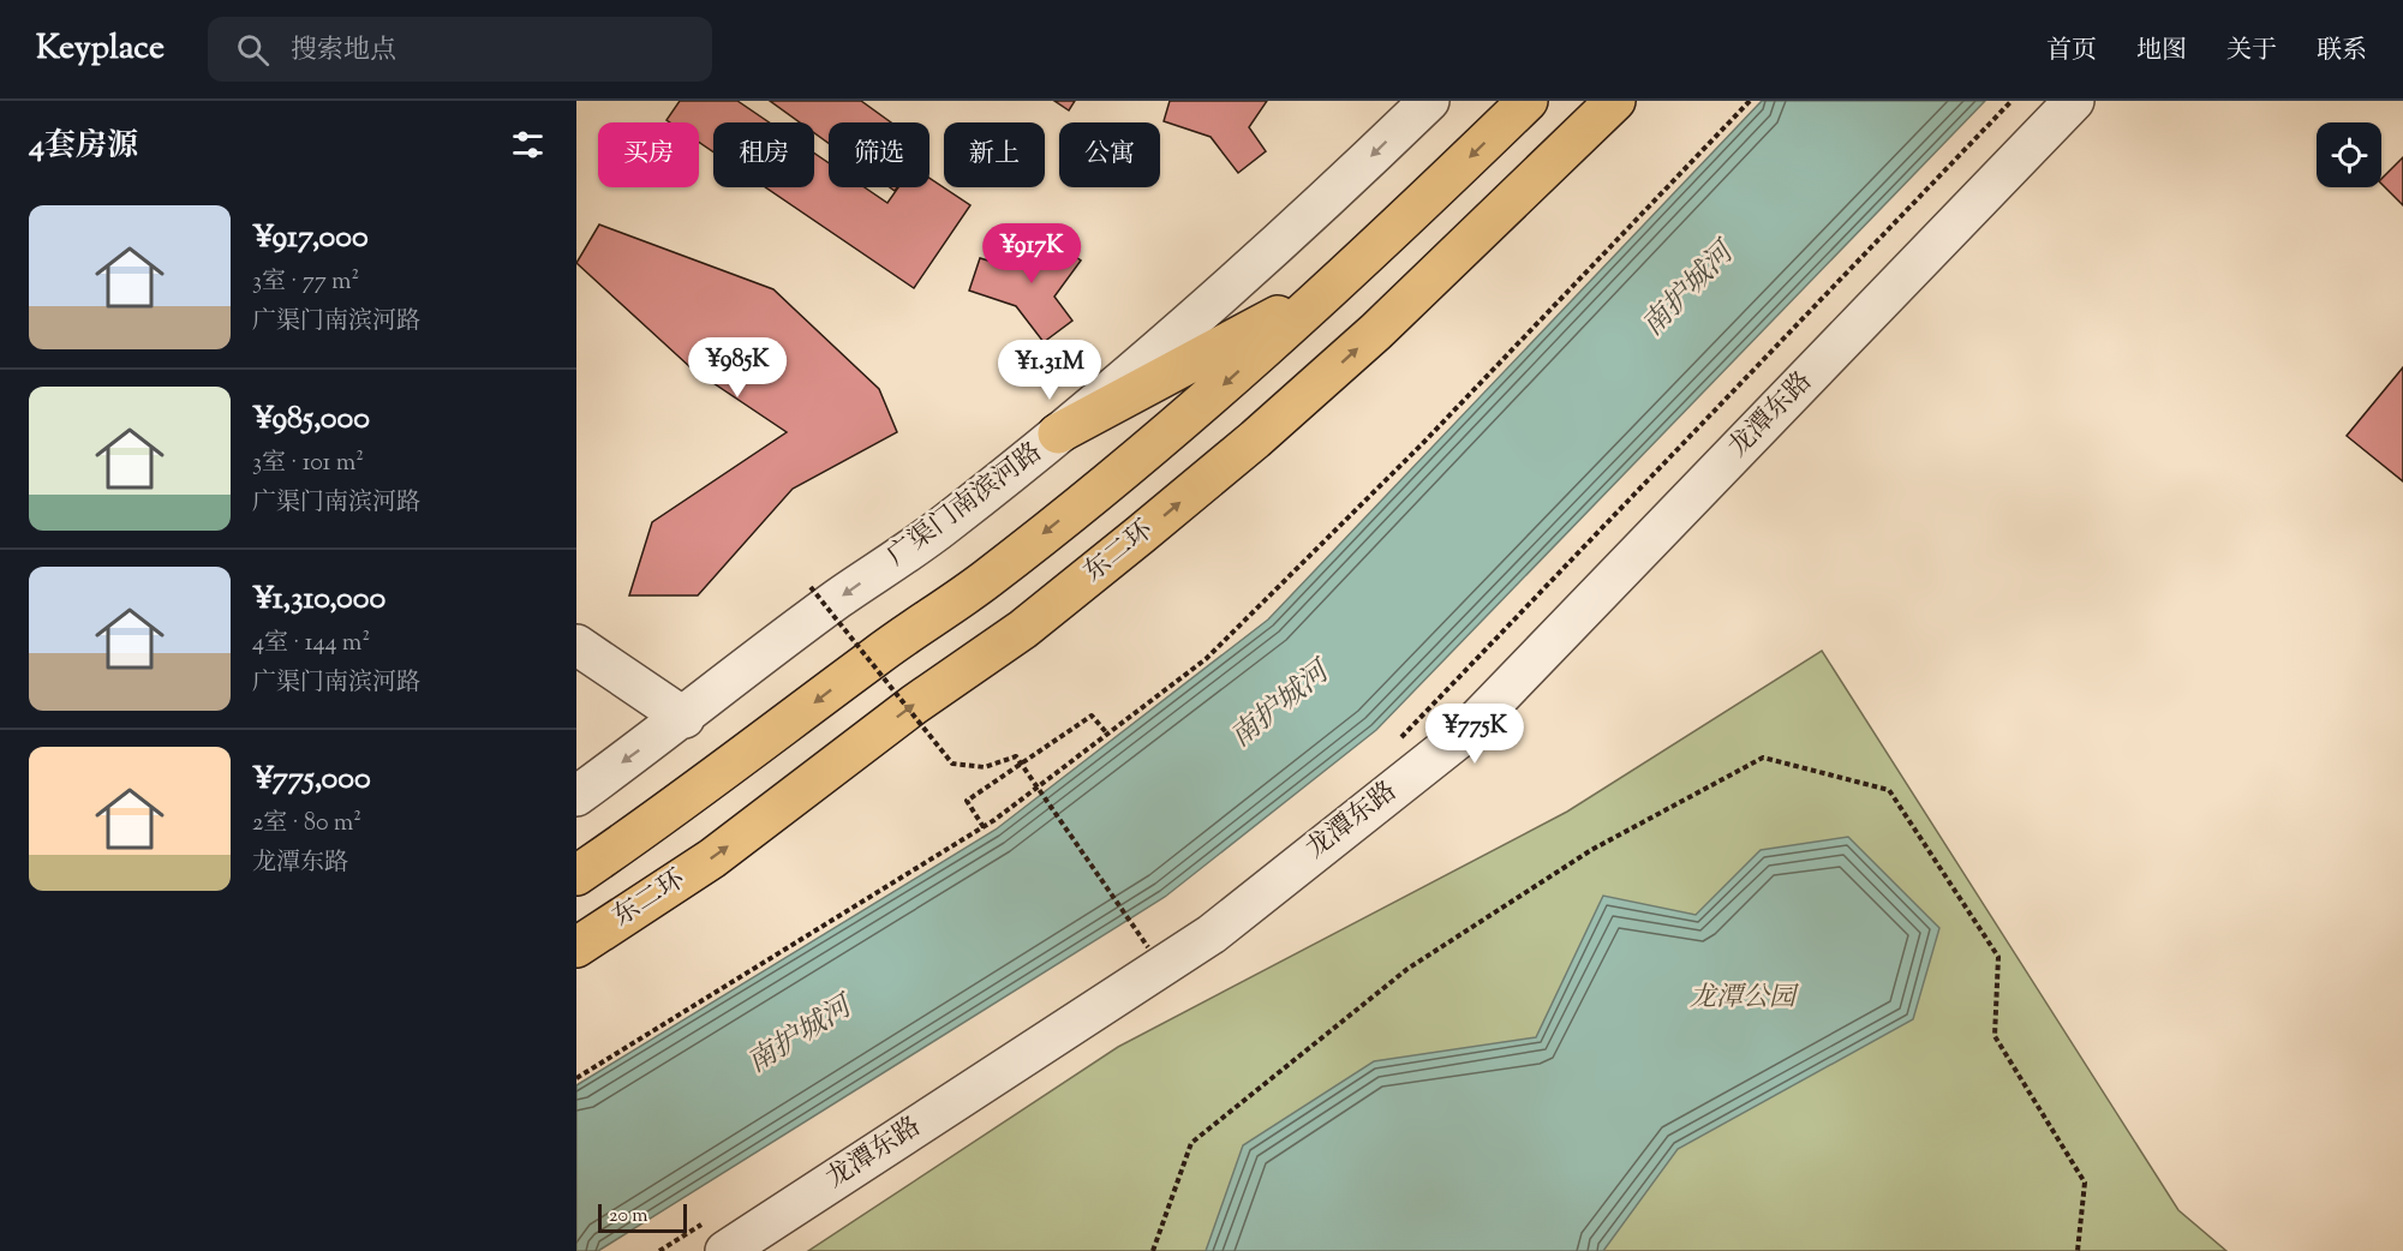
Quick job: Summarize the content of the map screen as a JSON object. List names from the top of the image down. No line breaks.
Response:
{"streets":{"highway":["东二环"],"street":["龙潭东路","广渠门南滨河路"]},"one_way":["广渠门南滨河路"],"water":["南护城河"],"parks":["龙潭公园"],"scale_bar":"20 m","page":{"header":"Keyplace","search":"搜索地点","nav":["首页","地图","关于","联系"],"heading":"4套房源","chip":["买房","租房","筛选","新上","公寓"],"list":[{"name":"¥917,000","note":"3室 · 77 m² · 广渠门南滨河路"},{"name":"¥985,000","note":"3室 · 101 m² · 广渠门南滨河路"},{"name":"¥1,310,000","note":"4室 · 144 m² · 广渠门南滨河路"},{"name":"¥775,000","note":"2室 · 80 m² · 龙潭东路"}],"price":["¥917K","¥985K","¥1.31M","¥775K"],"scale":"20 m"}}
